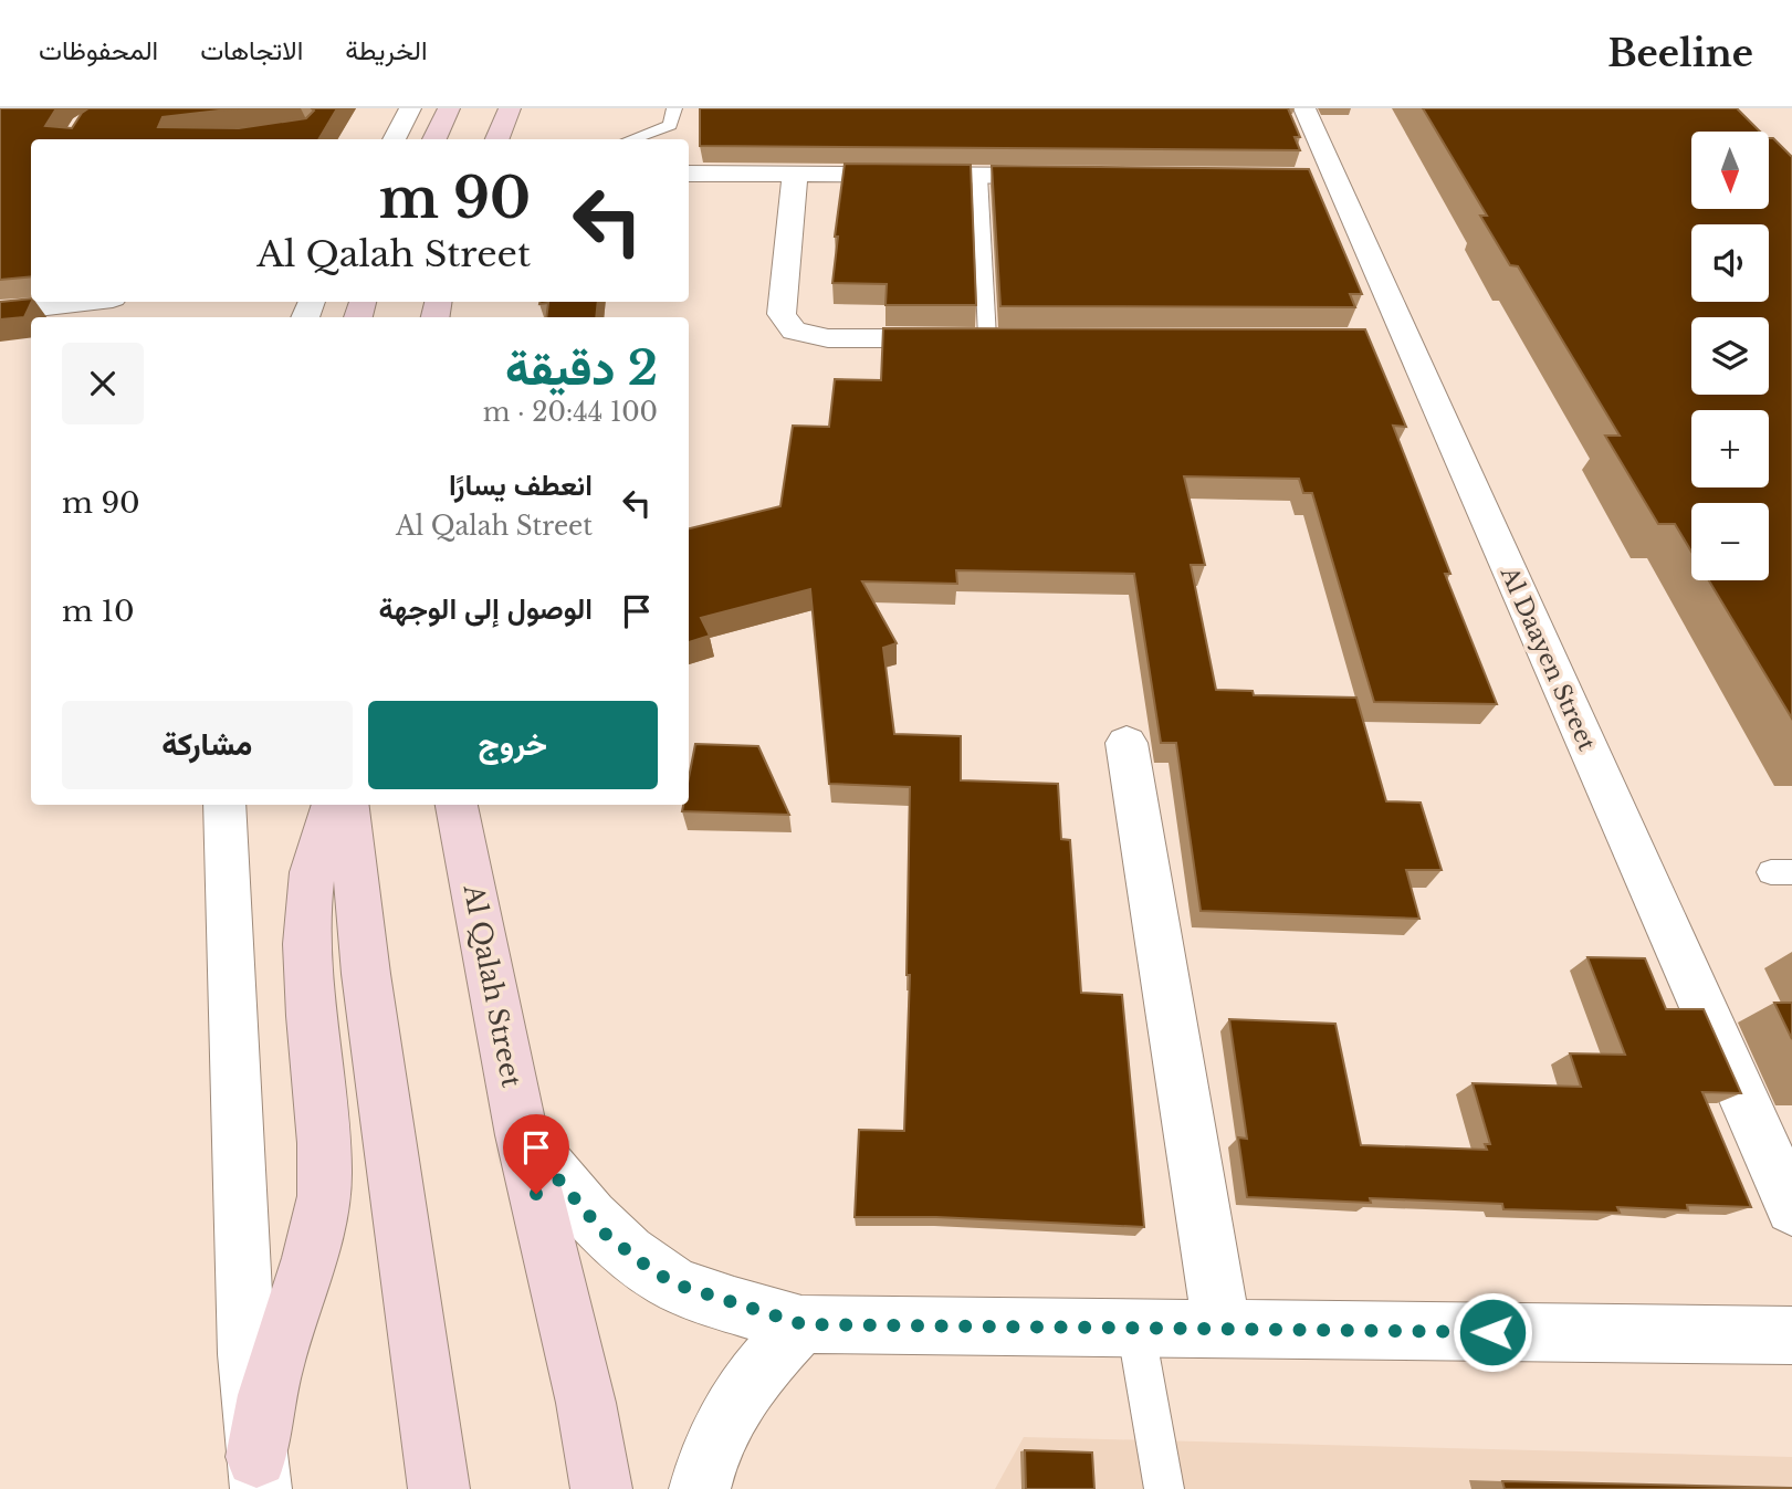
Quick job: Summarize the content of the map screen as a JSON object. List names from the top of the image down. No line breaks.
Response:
{"streets":{"main road":["Al Qalah Street"],"street":["Al Daayen Street"]},"north":"bottom","page":{"header":"Beeline","nav":["الخريطة","الاتجاهات","المحفوظات"],"map_buttons":["+","−"],"turn":["90 m","Al Qalah Street"],"heading":["2 دقيقة","100 m · 20:44"],"list":[{"name":"انعطف يسارًا","note":"Al Qalah Street","value":"90 m"},{"name":"الوصول إلى الوجهة","value":"10 m"}],"buttons":["خروج","مشاركة"]}}
